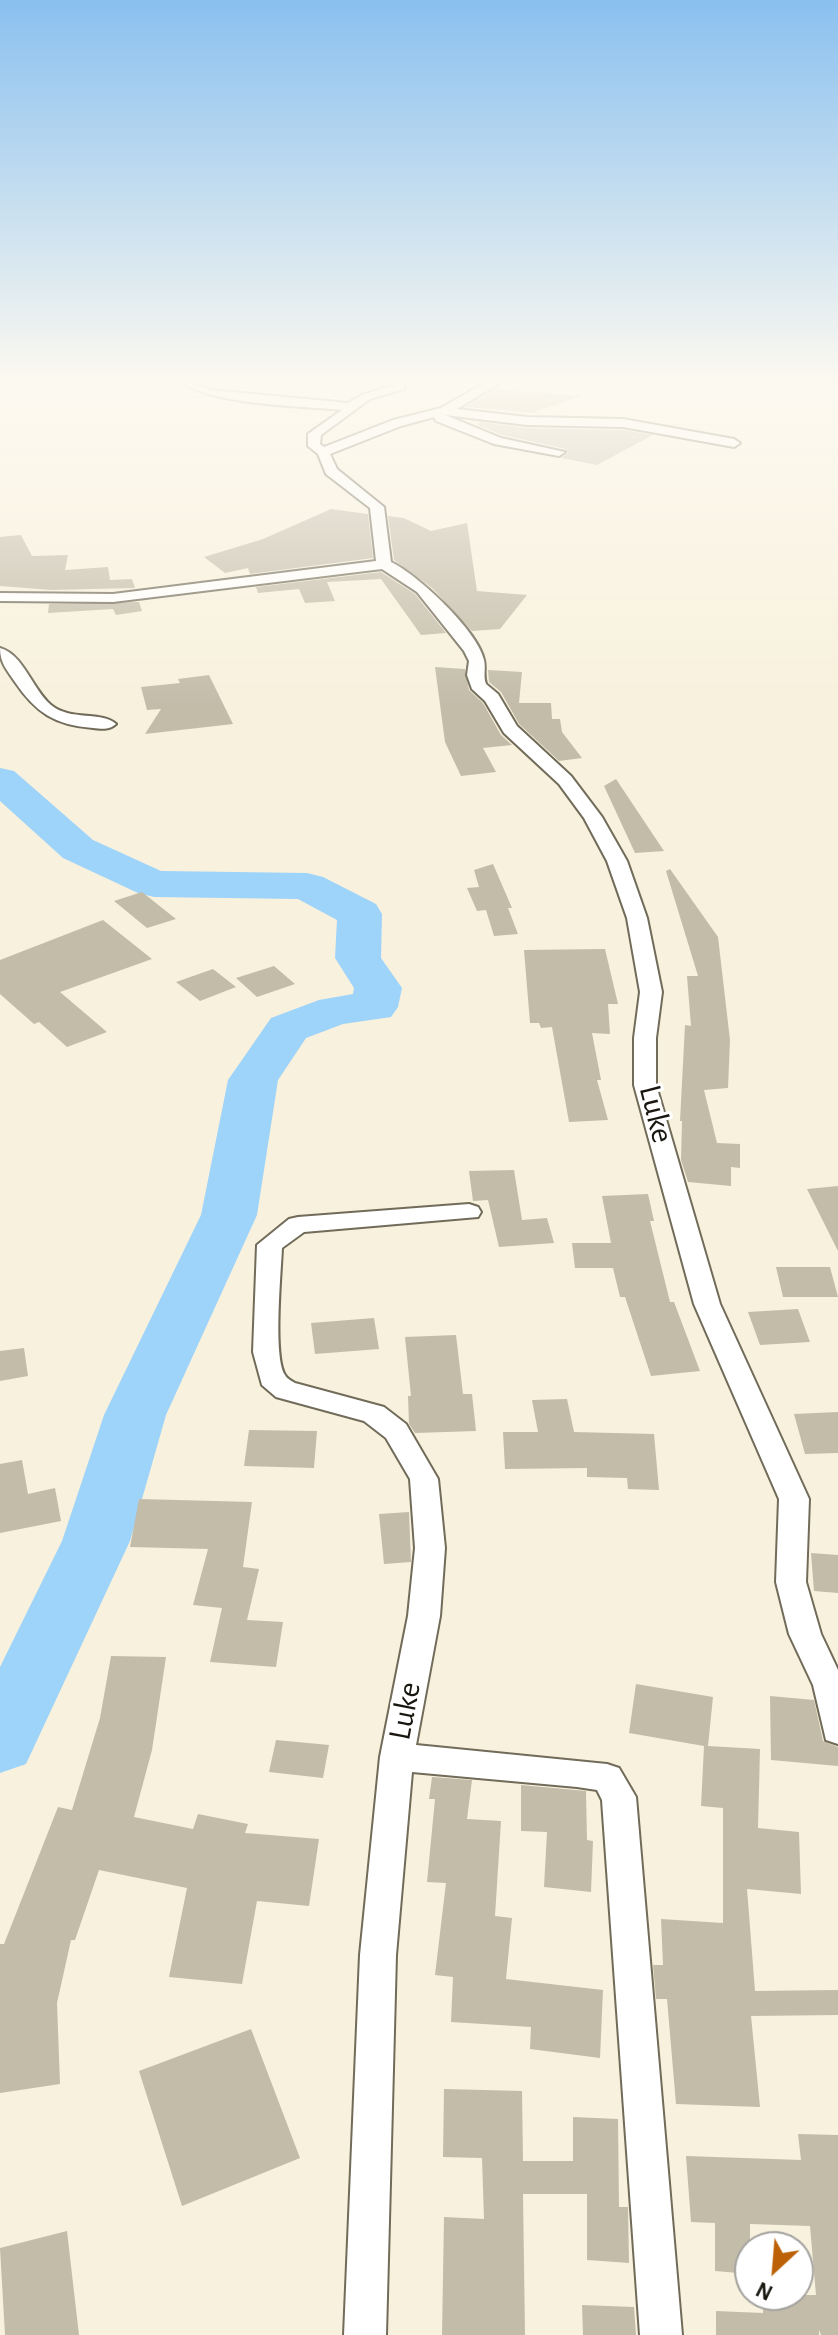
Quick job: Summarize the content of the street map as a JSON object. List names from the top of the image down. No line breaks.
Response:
{"streets":{"street":["Luke"]},"north":"bottom left"}
